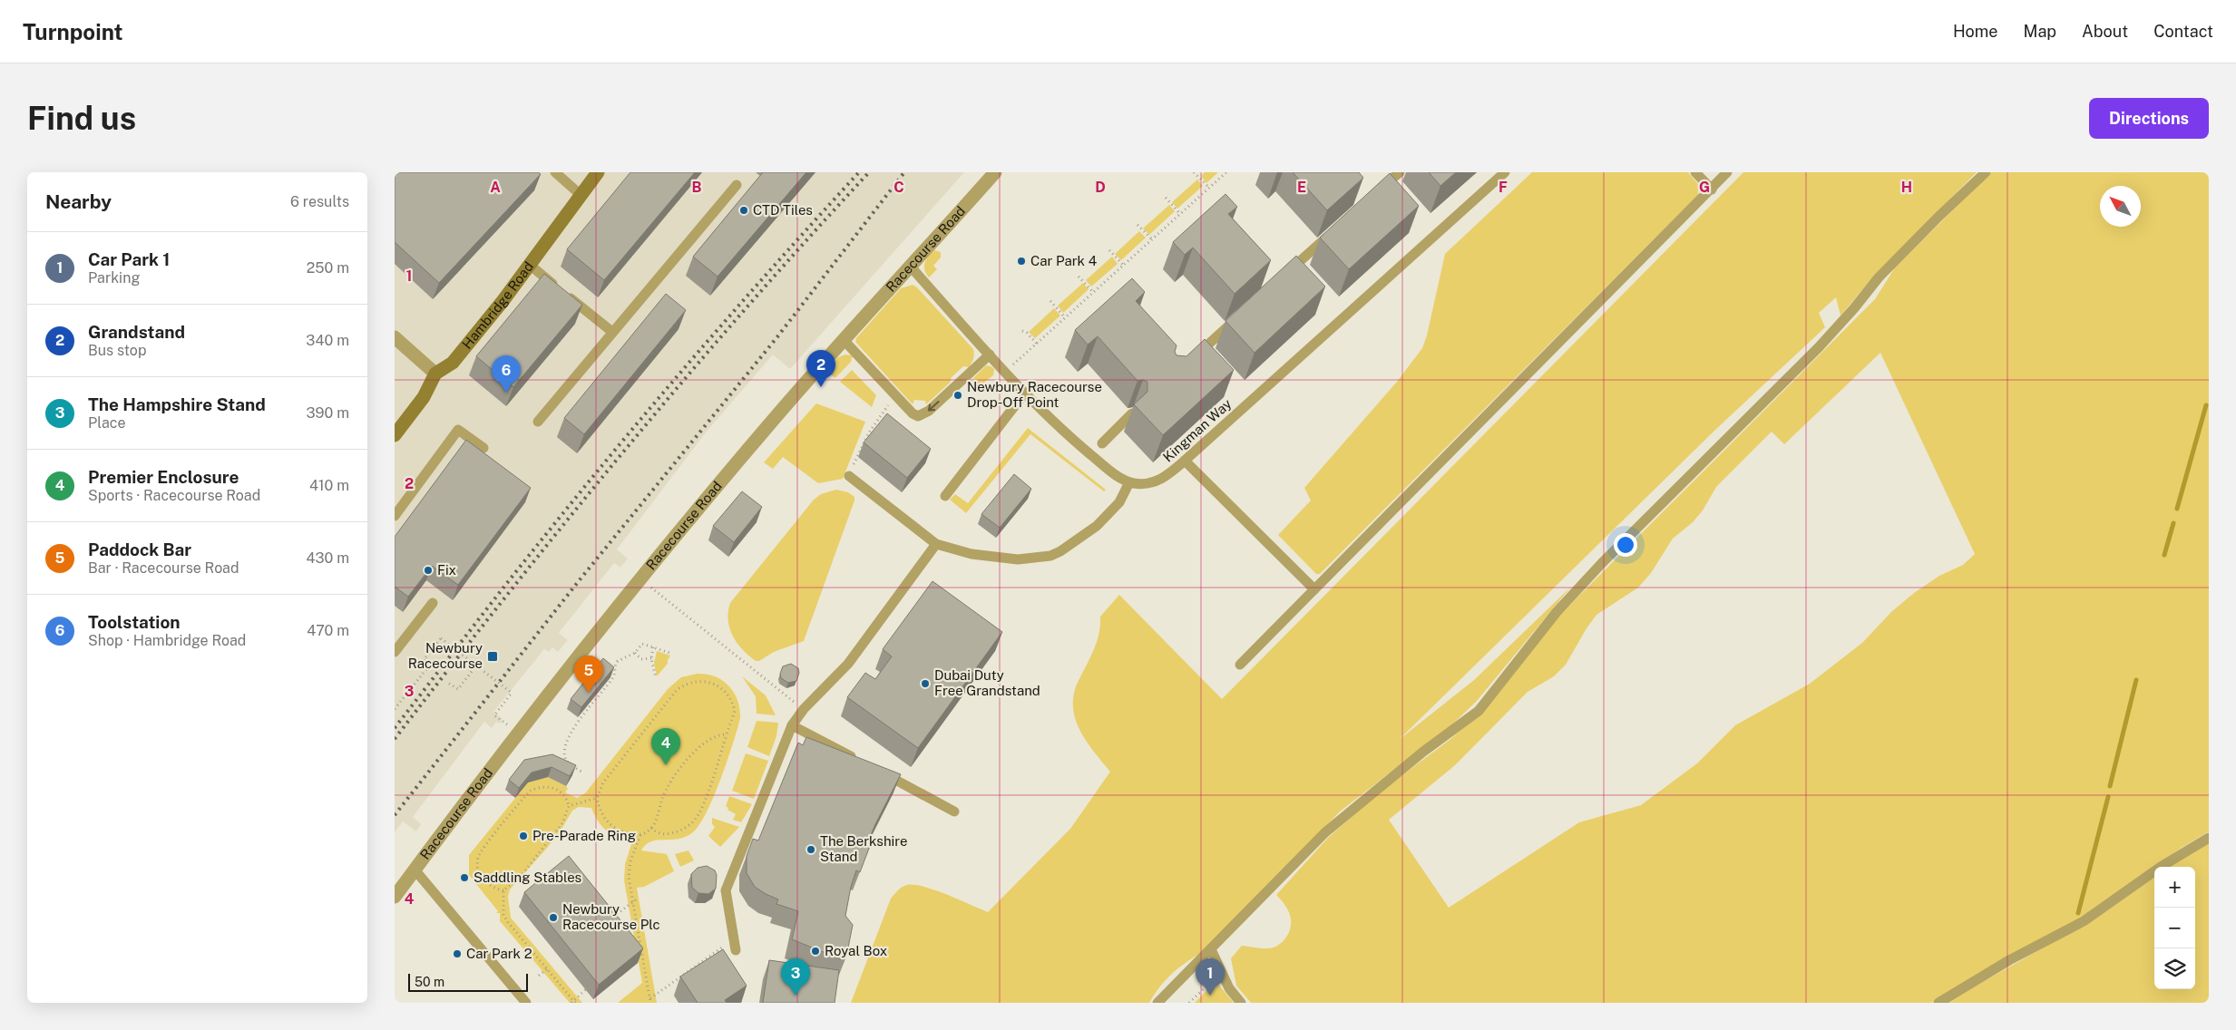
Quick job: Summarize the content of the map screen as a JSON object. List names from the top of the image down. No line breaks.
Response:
{"streets":{"main road":["Hambridge Road"],"street":["Racecourse Road"],"lane":["Kingman Way"]},"places":{"other":["CTD Tiles","Car Park 4","Newbury Racecourse Drop-Off Point","Fix","Dubai Duty Free Grandstand","Pre-Parade Ring","The Berkshire Stand","Saddling Stables","Newbury Racecourse Plc","Royal Box","Car Park 2"],"transit":["Newbury Racecourse"]},"scale_bar":"50 m","north":"top left","page":{"header":"Turnpoint","nav":["Home","Map","About","Contact"],"buttons":"Directions","title":"Find us","heading":["Nearby","6 results"],"list":[{"mark":"1","name":"Car Park 1","note":"Parking","value":"250 m"},{"mark":"2","name":"Grandstand","note":"Bus stop","value":"340 m"},{"mark":"3","name":"The Hampshire Stand","note":"Place","value":"390 m"},{"mark":"4","name":"Premier Enclosure","note":"Sports · Racecourse Road","value":"410 m"},{"mark":"5","name":"Paddock Bar","note":"Bar · Racecourse Road","value":"430 m"},{"mark":"6","name":"Toolstation","note":"Shop · Hambridge Road","value":"470 m"}],"pins":["2","6","5","4","1","3"],"map_buttons":["+","−"],"scale":"50 m"},"grid":{"columns":["A","B","C","D","E","F","G","H"],"rows":["1","2","3","4"]}}
